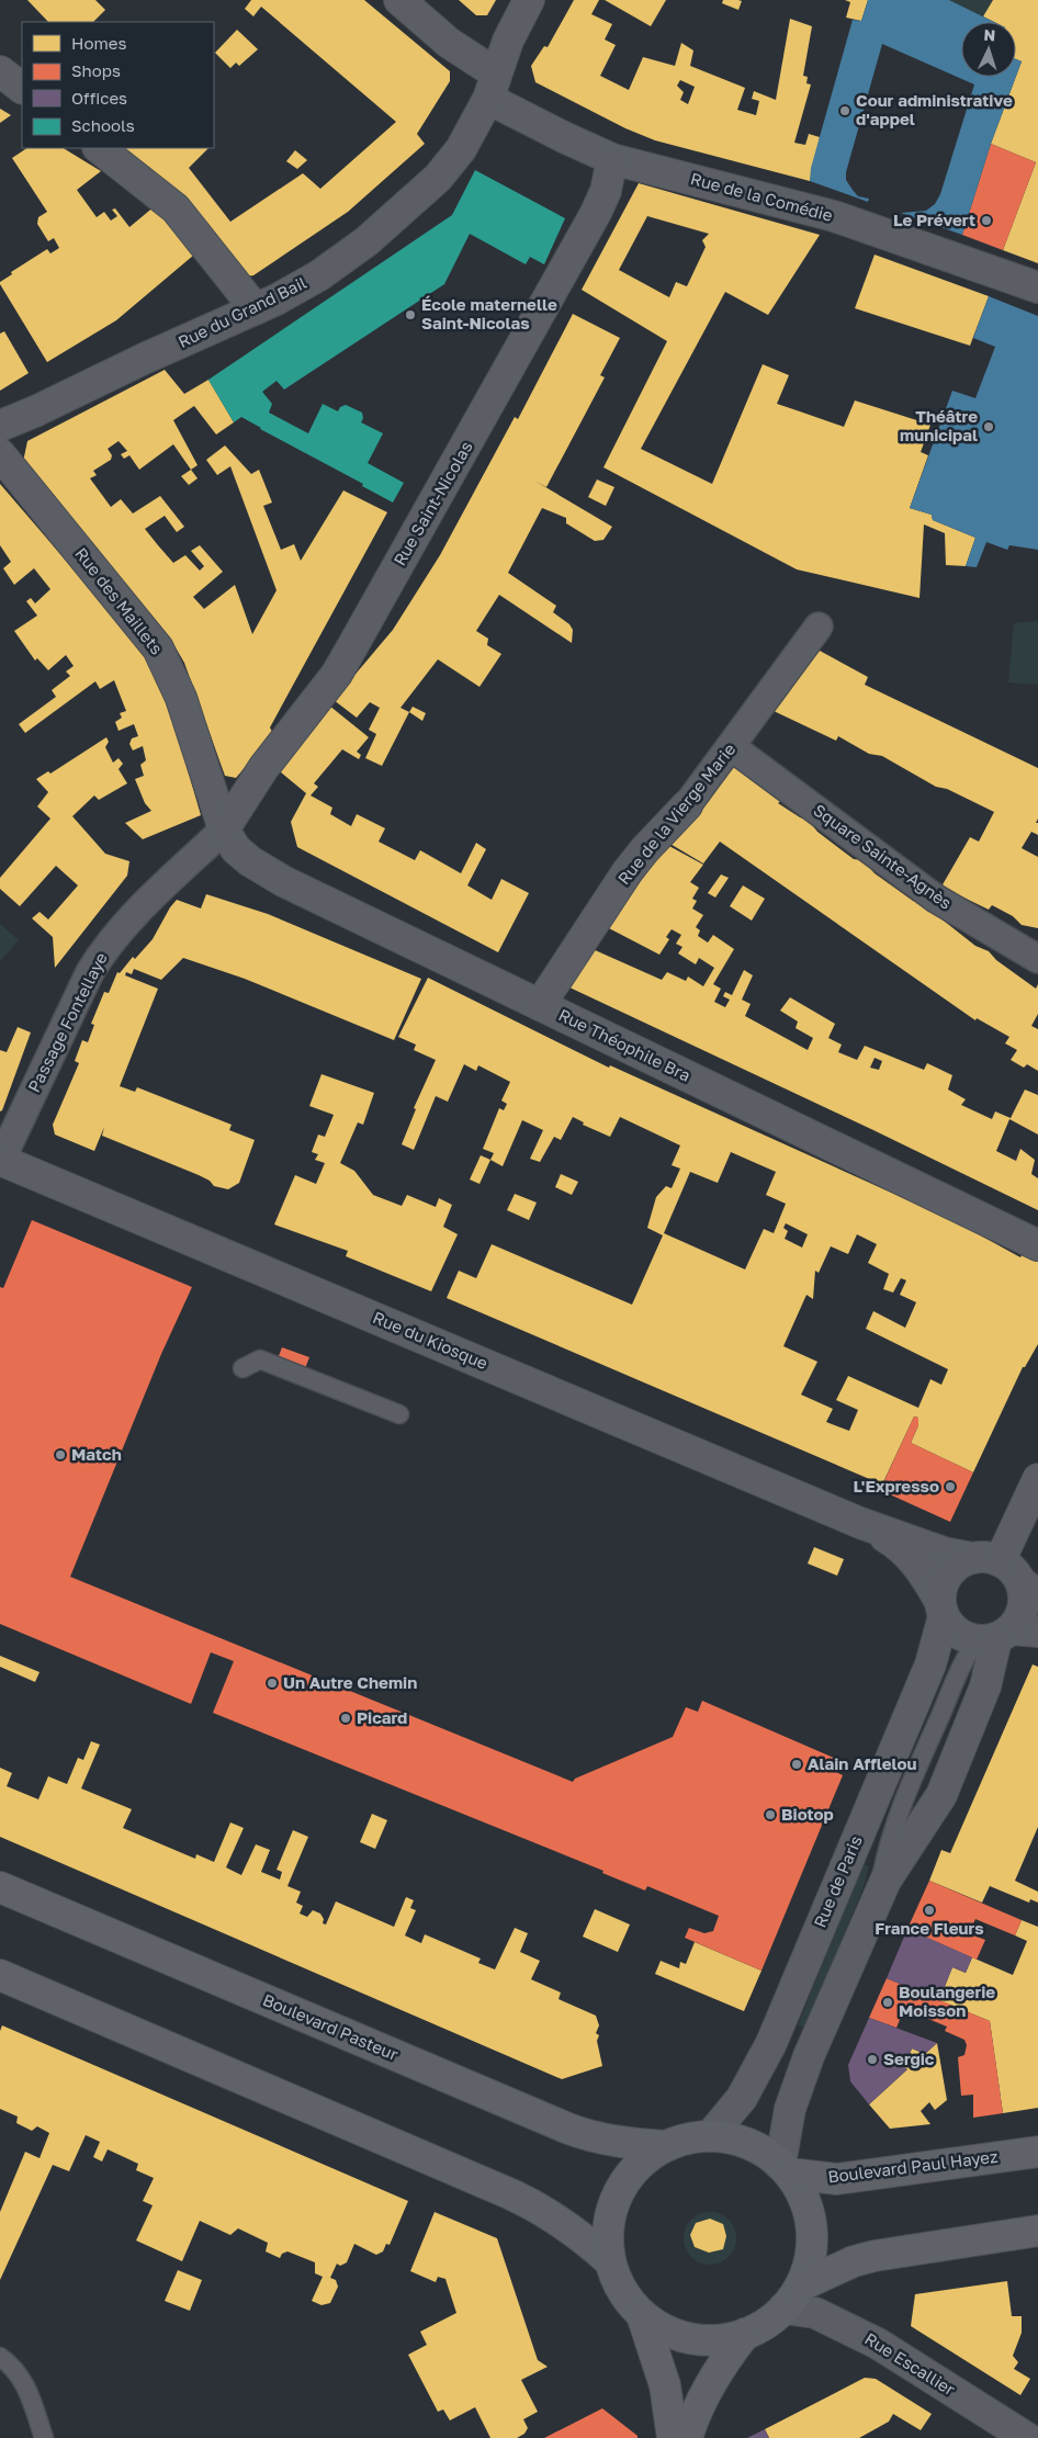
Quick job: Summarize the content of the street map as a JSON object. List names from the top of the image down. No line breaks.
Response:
{"streets":{"main road":["Boulevard Pasteur","Boulevard Paul Hayez"],"street":["Rue de la Comédie","Rue du Grand Bail","Rue Saint-Nicolas","Rue des Maillets","Rue de la Vierge Marie","Square Sainte-Agnès","Passage Fontellaye","Rue Théophile Bra","Rue du Kiosque","Rue de Paris","Rue Escallier"]},"crossings":[["Rue de la Comédie","Rue du Grand Bail"],["Rue de la Comédie","Rue Saint-Nicolas"],["Rue Saint-Nicolas","Rue des Maillets"],["Rue Saint-Nicolas","Passage Fontellaye"],["Rue Saint-Nicolas","Rue Théophile Bra"],["Rue des Maillets","Passage Fontellaye"],["Rue des Maillets","Rue Théophile Bra"],["Rue de la Vierge Marie","Square Sainte-Agnès"],["Rue de la Vierge Marie","Rue Théophile Bra"],["Passage Fontellaye","Rue Théophile Bra"],["Passage Fontellaye","Rue du Kiosque"],["Rue du Kiosque","Rue de Paris"]],"places":["Cour administrative d'appel","Le Prévert","École maternelle Saint-Nicolas","Théâtre municipal","Match","L'Expresso","Un Autre Chemin","Picard","Alain Afflelou","Biotop","France Fleurs","Boulangerie Moisson","Sergic"],"legend":["Homes","Shops","Offices","Schools"],"north":"top"}
